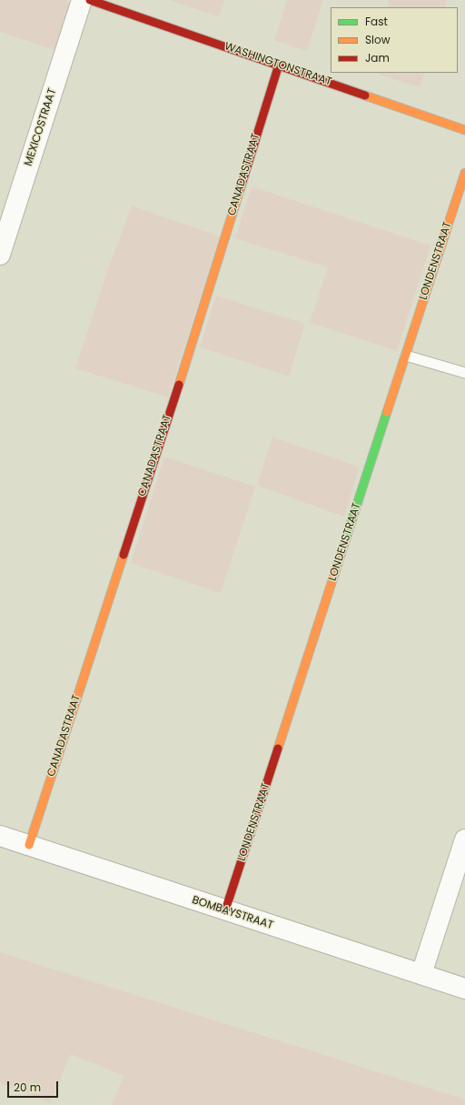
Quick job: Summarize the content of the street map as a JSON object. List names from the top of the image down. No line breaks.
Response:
{"streets":{"street":["WASHINGTONSTRAAT","MEXICOSTRAAT","CANADASTRAAT","LONDENSTRAAT","BOMBAYSTRAAT"]},"crossings":[["WASHINGTONSTRAAT","CANADASTRAAT"],["CANADASTRAAT","BOMBAYSTRAAT"],["LONDENSTRAAT","BOMBAYSTRAAT"]],"legend":["Fast","Slow","Jam"],"scale_bar":"20 m"}
